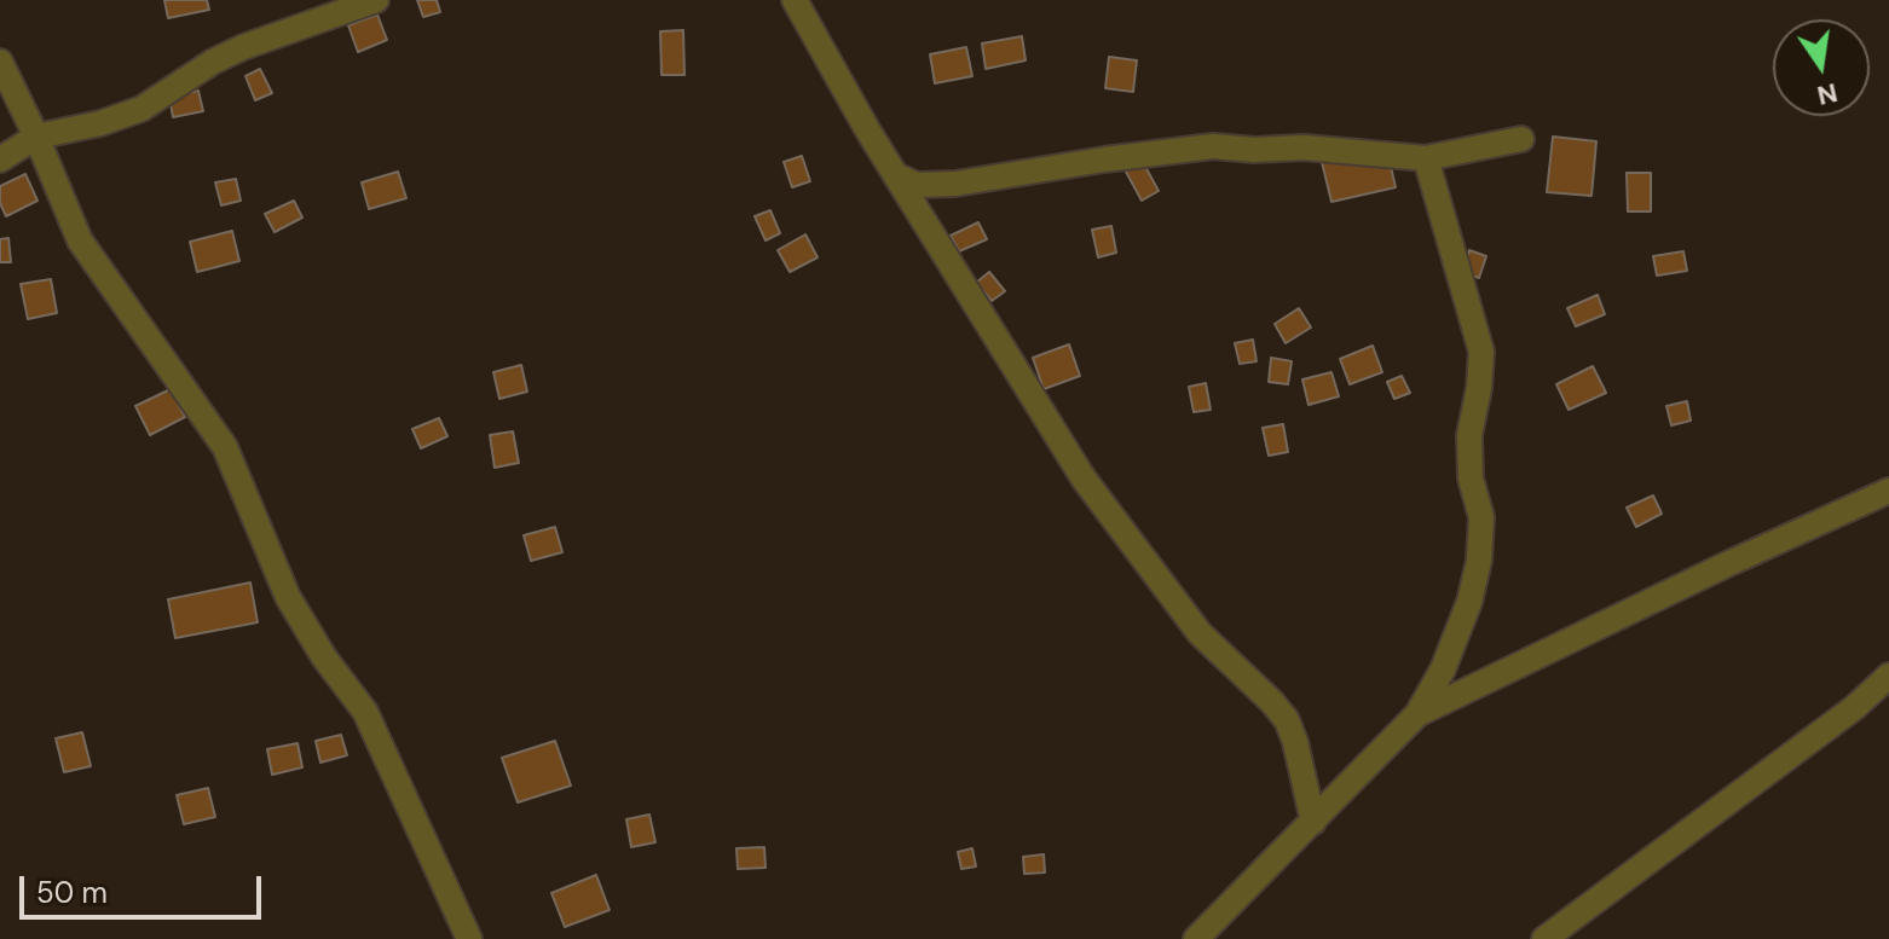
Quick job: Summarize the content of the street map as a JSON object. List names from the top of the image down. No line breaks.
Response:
{"scale_bar":"50 m","north":"bottom"}
